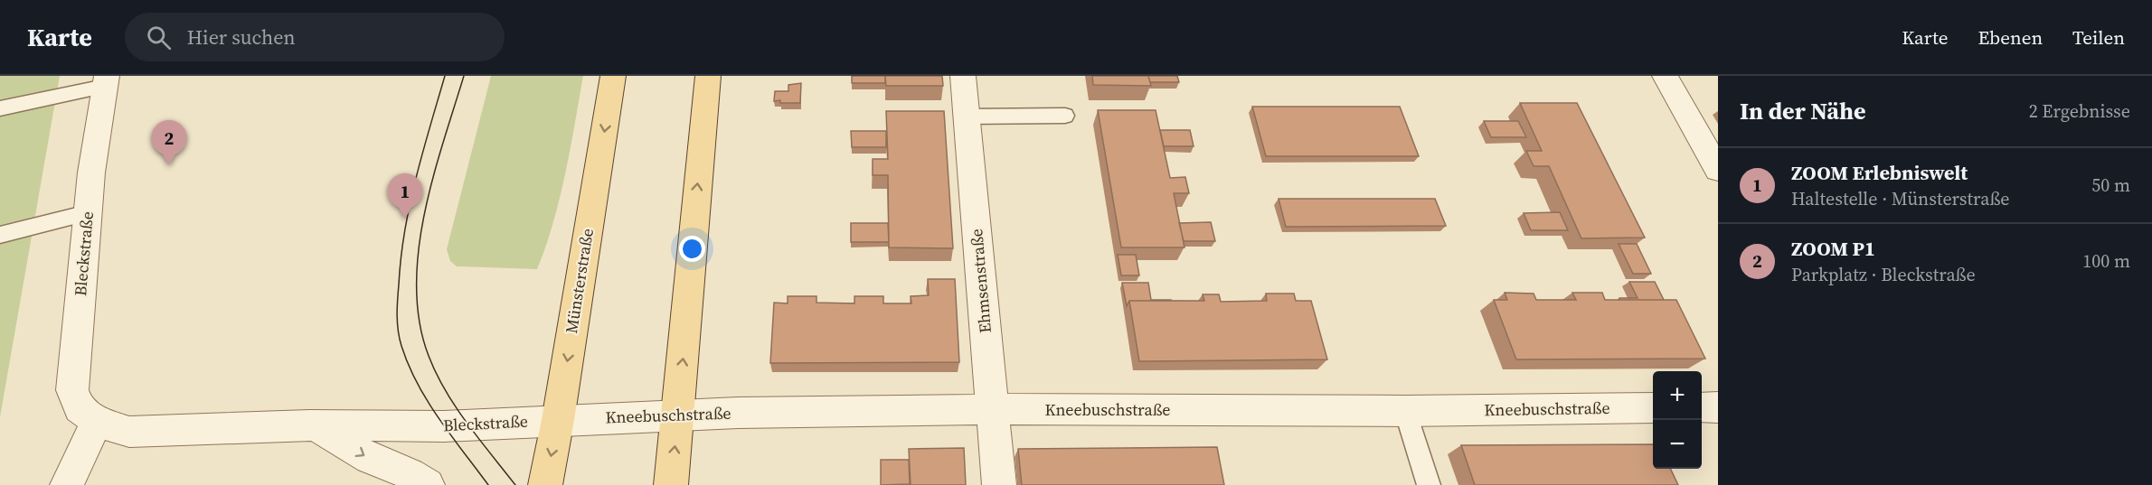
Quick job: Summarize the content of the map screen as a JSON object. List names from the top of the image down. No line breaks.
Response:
{"streets":{"main road":["Münsterstraße"],"street":["Bleckstraße","Ehmsenstraße","Kneebuschstraße"]},"crossings":[["Bleckstraße","Münsterstraße"],["Bleckstraße","Kneebuschstraße"],["Münsterstraße","Kneebuschstraße"],["Ehmsenstraße","Kneebuschstraße"]],"page":{"header":"Karte","search":"Hier suchen","nav":["Karte","Ebenen","Teilen"],"heading":["In der Nähe","2 Ergebnisse"],"pins":["2","1"],"list":[{"mark":"1","name":"ZOOM Erlebniswelt","note":"Haltestelle · Münsterstraße","value":"50 m"},{"mark":"2","name":"ZOOM P1","note":"Parkplatz · Bleckstraße","value":"100 m"}],"map_buttons":["+","−"]}}
